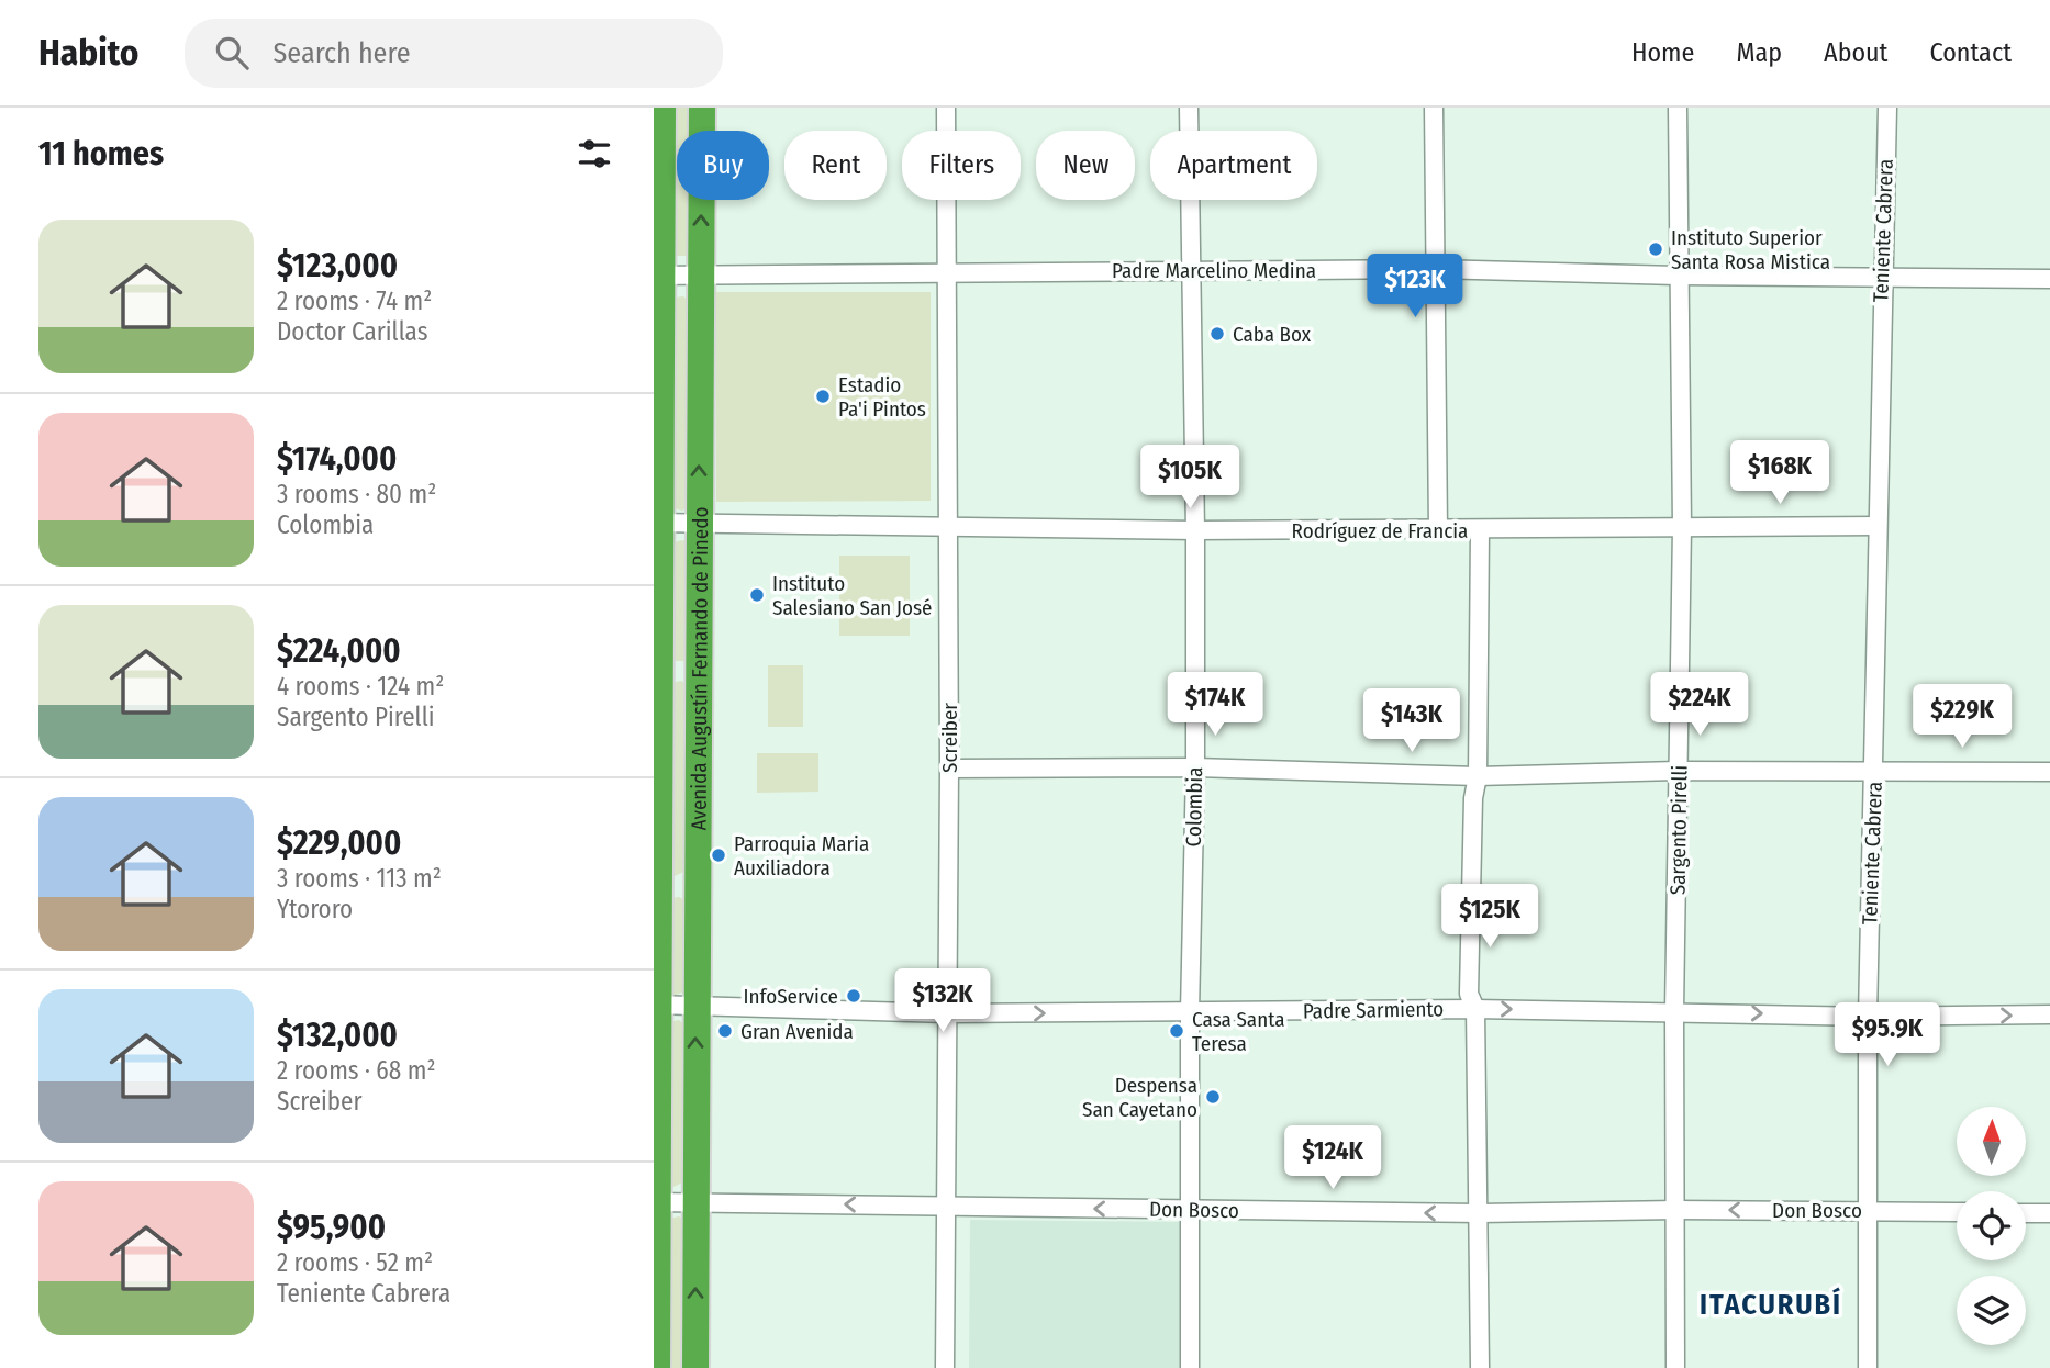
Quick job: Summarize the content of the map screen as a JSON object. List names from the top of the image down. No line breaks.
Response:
{"streets":{"highway":["Avenida Augustín Fernando de Pinedo"],"street":["Teniente Cabrera","Padre Marcelino Medina","Rodríguez de Francia","Screiber","Colombia","Sargento Pirelli","Padre Sarmiento","Don Bosco"]},"crossings":[["Teniente Cabrera","Padre Marcelino Medina"],["Teniente Cabrera","Rodríguez de Francia"],["Teniente Cabrera","Padre Sarmiento"],["Teniente Cabrera","Don Bosco"],["Padre Marcelino Medina","Avenida Augustín Fernando de Pinedo"],["Padre Marcelino Medina","Screiber"],["Padre Marcelino Medina","Colombia"],["Padre Marcelino Medina","Sargento Pirelli"],["Rodríguez de Francia","Avenida Augustín Fernando de Pinedo"],["Rodríguez de Francia","Screiber"],["Rodríguez de Francia","Colombia"],["Rodríguez de Francia","Sargento Pirelli"],["Avenida Augustín Fernando de Pinedo","Padre Sarmiento"],["Avenida Augustín Fernando de Pinedo","Don Bosco"],["Screiber","Padre Sarmiento"],["Screiber","Don Bosco"],["Colombia","Padre Sarmiento"],["Colombia","Don Bosco"],["Sargento Pirelli","Padre Sarmiento"],["Sargento Pirelli","Don Bosco"]],"one_way":["Padre Sarmiento","Don Bosco"],"districts":["ITACURUBÍ"],"places":["Instituto Superior Santa Rosa Mistica","Caba Box","Estadio Pa'i Pintos","Instituto Salesiano San José","Parroquia Maria Auxiliadora","InfoService","Gran Avenida","Casa Santa Teresa","Despensa San Cayetano"],"north":"top","page":{"header":"Habito","search":"Search here","nav":["Home","Map","About","Contact"],"heading":"11 homes","chip":["Buy","Rent","Filters","New","Apartment"],"list":[{"name":"$123,000","note":"2 rooms · 74 m² · Doctor Carillas"},{"name":"$174,000","note":"3 rooms · 80 m² · Colombia"},{"name":"$224,000","note":"4 rooms · 124 m² · Sargento Pirelli"},{"name":"$229,000","note":"3 rooms · 113 m² · Ytororo"},{"name":"$132,000","note":"2 rooms · 68 m² · Screiber"},{"name":"$95,900","note":"2 rooms · 52 m² · Teniente Cabrera"}],"price":["$123K","$168K","$105K","$174K","$224K","$229K","$143K","$125K","$132K","$95.9K","$124K"]}}
